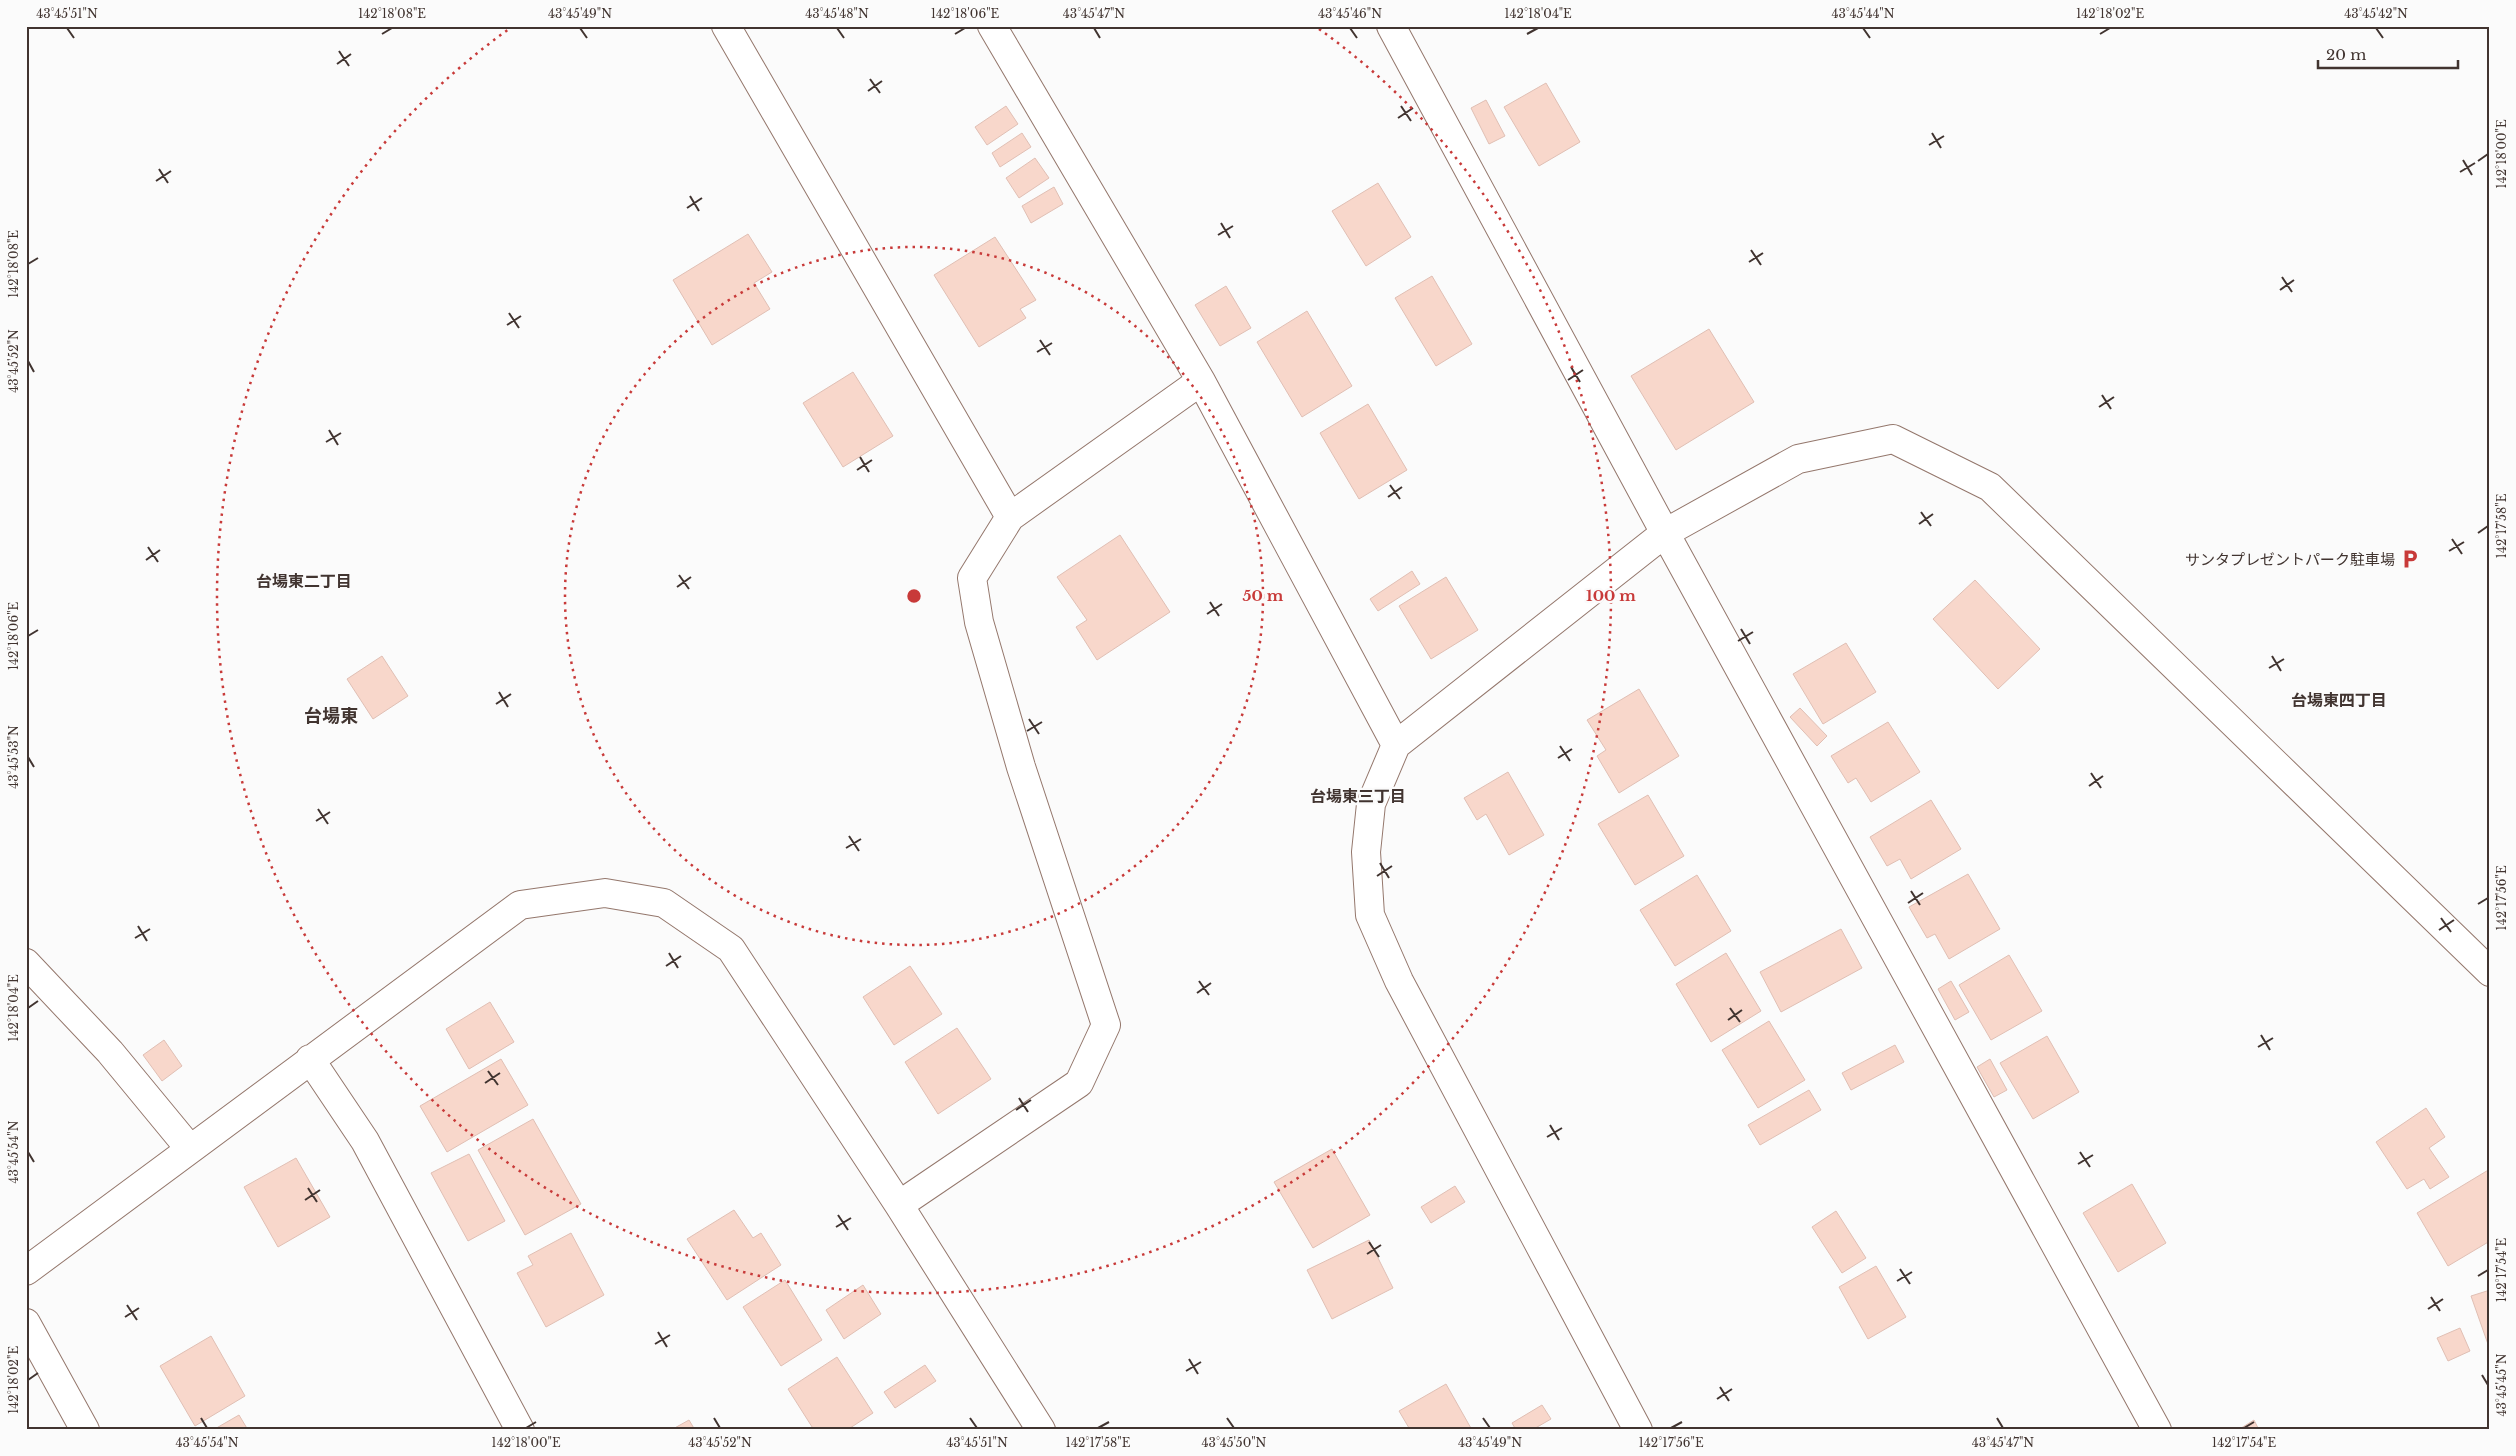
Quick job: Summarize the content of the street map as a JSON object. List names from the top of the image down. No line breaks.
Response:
{"districts":["台場東二丁目","台場東四丁目","台場東","台場東三丁目"],"places":{"parking":["サンタプレゼントパーク駐車場"]},"scale_bar":"20 m","coordinates":["43°45'51\"N","142°18'08\"E","43°45'49\"N","43°45'48\"N","142°18'06\"E","43°45'47\"N","43°45'46\"N","142°18'04\"E","43°45'44\"N","142°18'02\"E","43°45'42\"N","142°18'00\"E","43°45'52\"N","142°17'58\"E","43°45'53\"N","142°17'56\"E","43°45'54\"N","142°17'54\"E","43°45'45\"N","43°45'50\"N"],"rings":["50 m","100 m"]}
